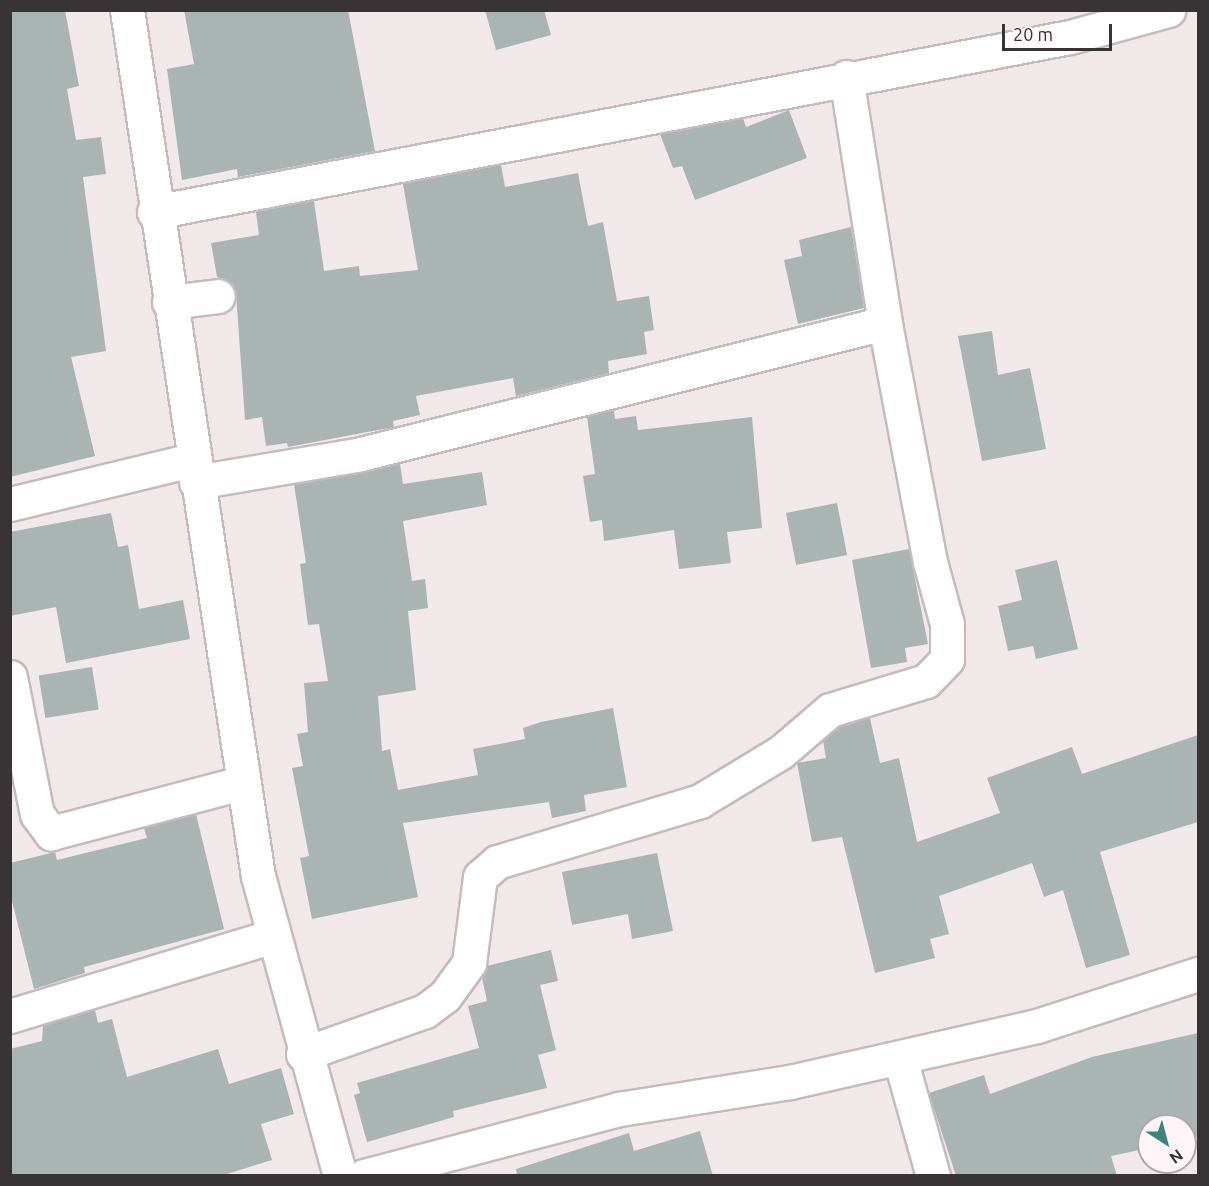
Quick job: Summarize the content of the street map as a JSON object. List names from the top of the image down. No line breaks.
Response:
{"scale_bar":"20 m","north":"bottom right"}
